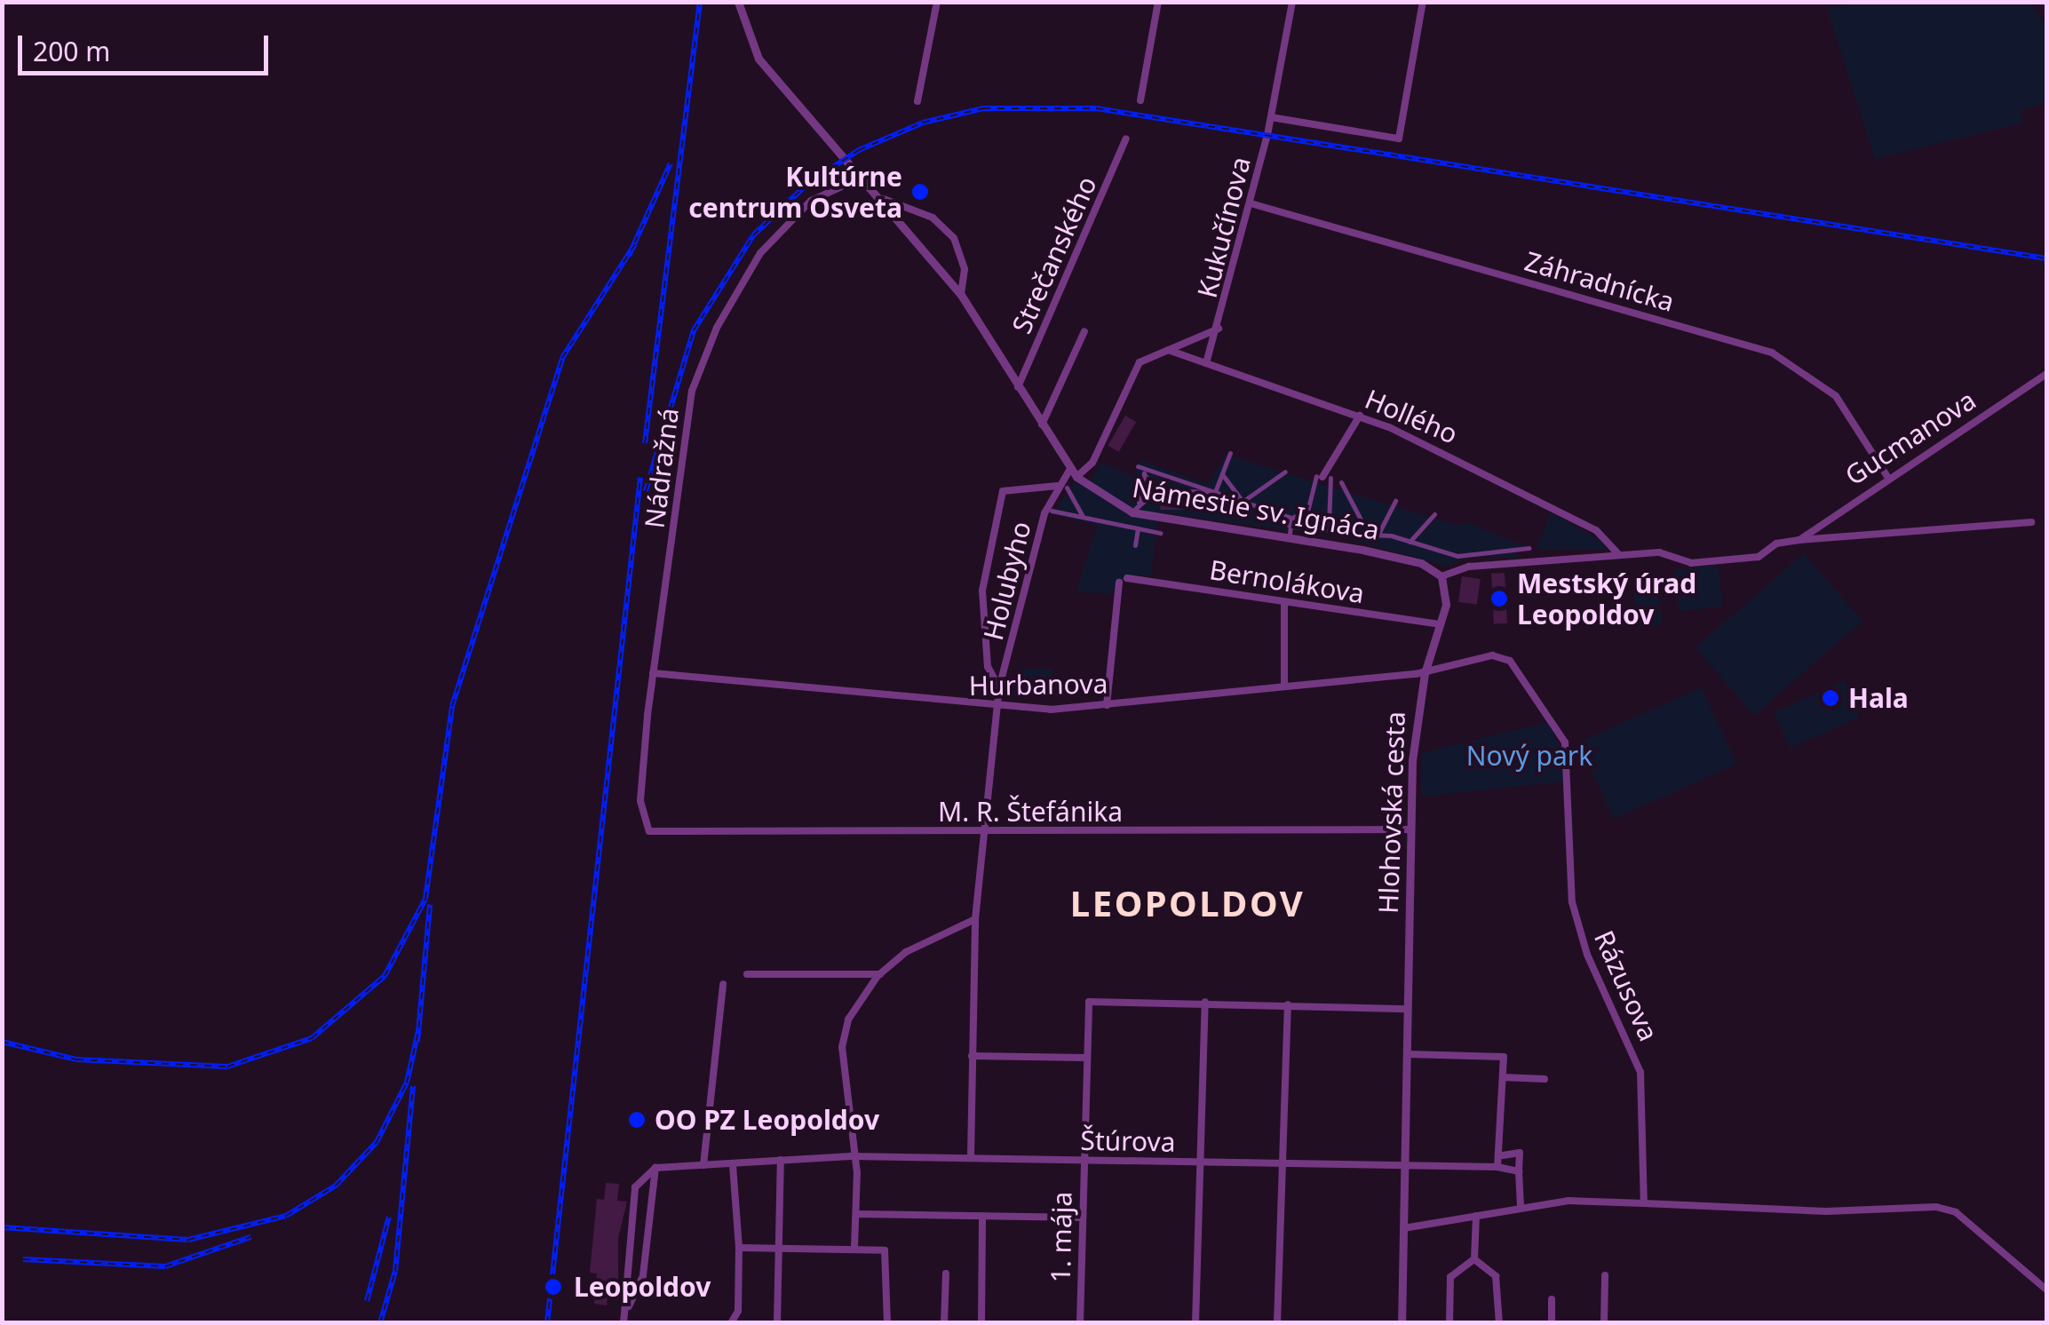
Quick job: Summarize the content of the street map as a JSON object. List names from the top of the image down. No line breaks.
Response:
{"streets":{"street":["Kukučínova","Strečanského","Záhradnícka","Hollého","Gucmanova","Nádražná","Námestie sv. Ignáca","Holubyho","Bernolákova","Hurbanova","M. R. Štefánika","Hlohovská cesta","Rázusova","Štúrova","1. mája"]},"crossings":[["Kukučínova","Záhradnícka"],["Kukučínova","Hollého"],["Záhradnícka","Gucmanova"],["Hollého","Gucmanova"],["Hollého","Holubyho"],["Nádražná","Hurbanova"],["Nádražná","M. R. Štefánika"],["Námestie sv. Ignáca","Holubyho"],["Námestie sv. Ignáca","Hlohovská cesta"],["Holubyho","Hurbanova"],["Holubyho","M. R. Štefánika"],["Holubyho","Štúrova"],["Bernolákova","Hurbanova"],["Bernolákova","Hlohovská cesta"],["Hurbanova","Hlohovská cesta"],["Hurbanova","Rázusova"],["M. R. Štefánika","Hlohovská cesta"],["Hlohovská cesta","Rázusova"],["Hlohovská cesta","Štúrova"],["Hlohovská cesta","1. mája"],["Štúrova","1. mája"]],"districts":["LEOPOLDOV"],"parks":["Nový park"],"places":["Kultúrne centrum Osveta","Mestský úrad Leopoldov","Hala","OO PZ Leopoldov","Leopoldov"],"scale_bar":"200 m"}
